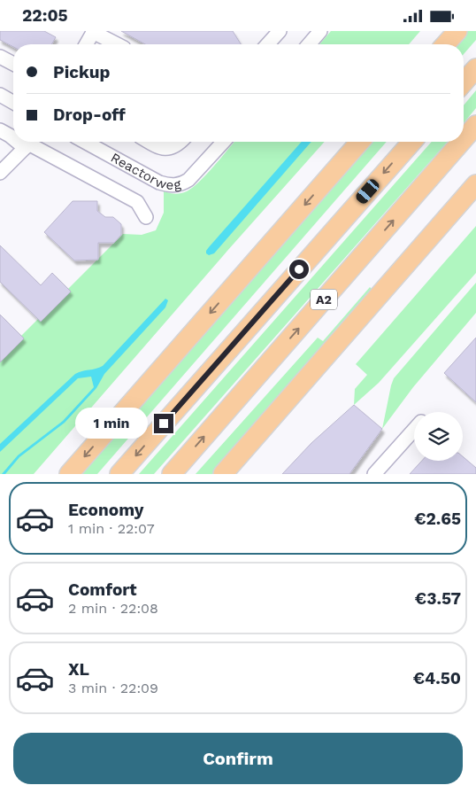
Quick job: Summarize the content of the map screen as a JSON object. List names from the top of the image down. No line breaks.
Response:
{"streets":{"highway":["A2"],"street":["Reactorweg"]},"page":{"status":"22:05","banner":["Pickup","Drop-off"],"bubble":"1 min","list":[{"name":"Economy","note":"1 min · 22:07","value":"€2.65"},{"name":"Comfort","note":"2 min · 22:08","value":"€3.57"},{"name":"XL","note":"3 min · 22:09","value":"€4.50"}],"buttons":"Confirm"}}
